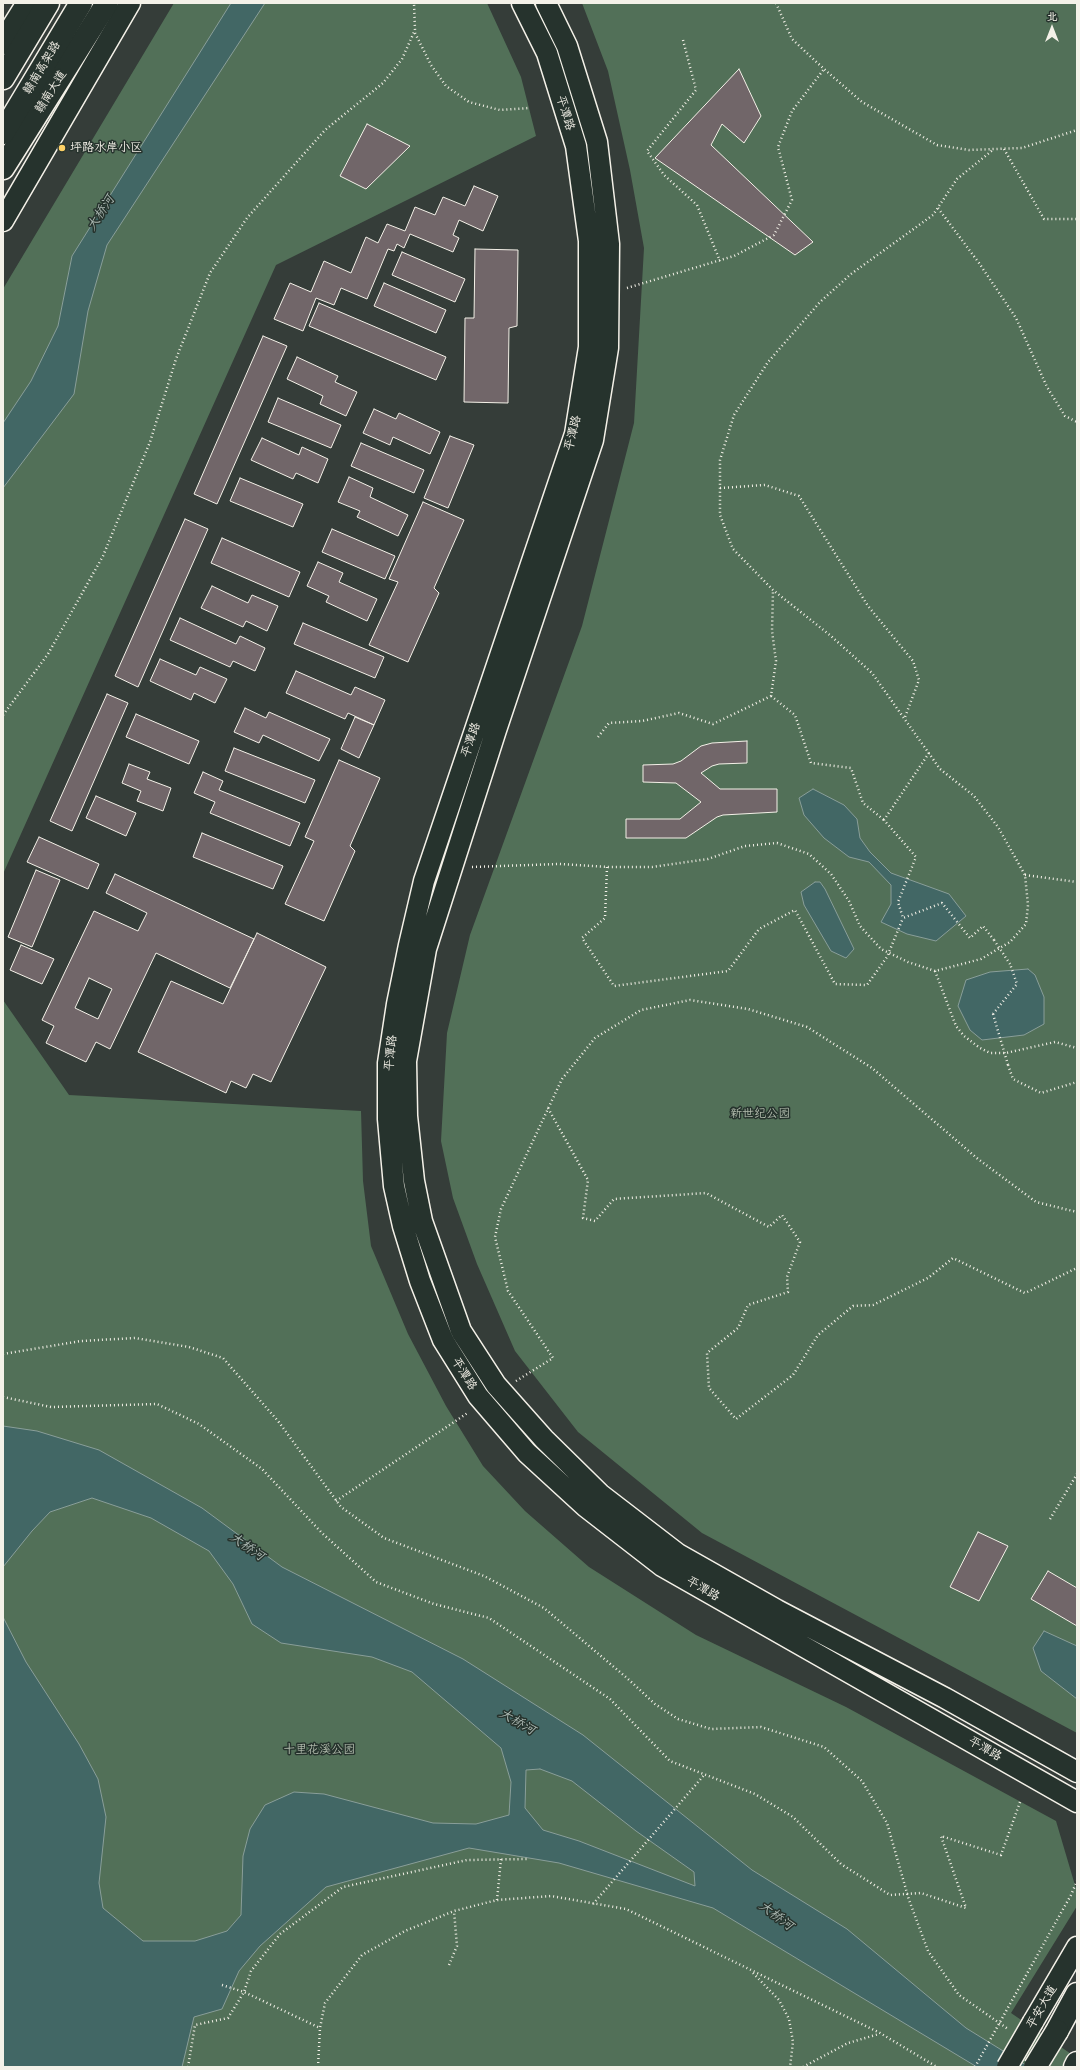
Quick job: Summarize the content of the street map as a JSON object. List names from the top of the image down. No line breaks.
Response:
{"streets":{"main road":["赣南高架路","赣南大道","平潭路","平安大道"]},"water":["大桥河"],"parks":["新世纪公园","十里花溪公园"],"places":["坪路水岸小区"],"north":"top"}
